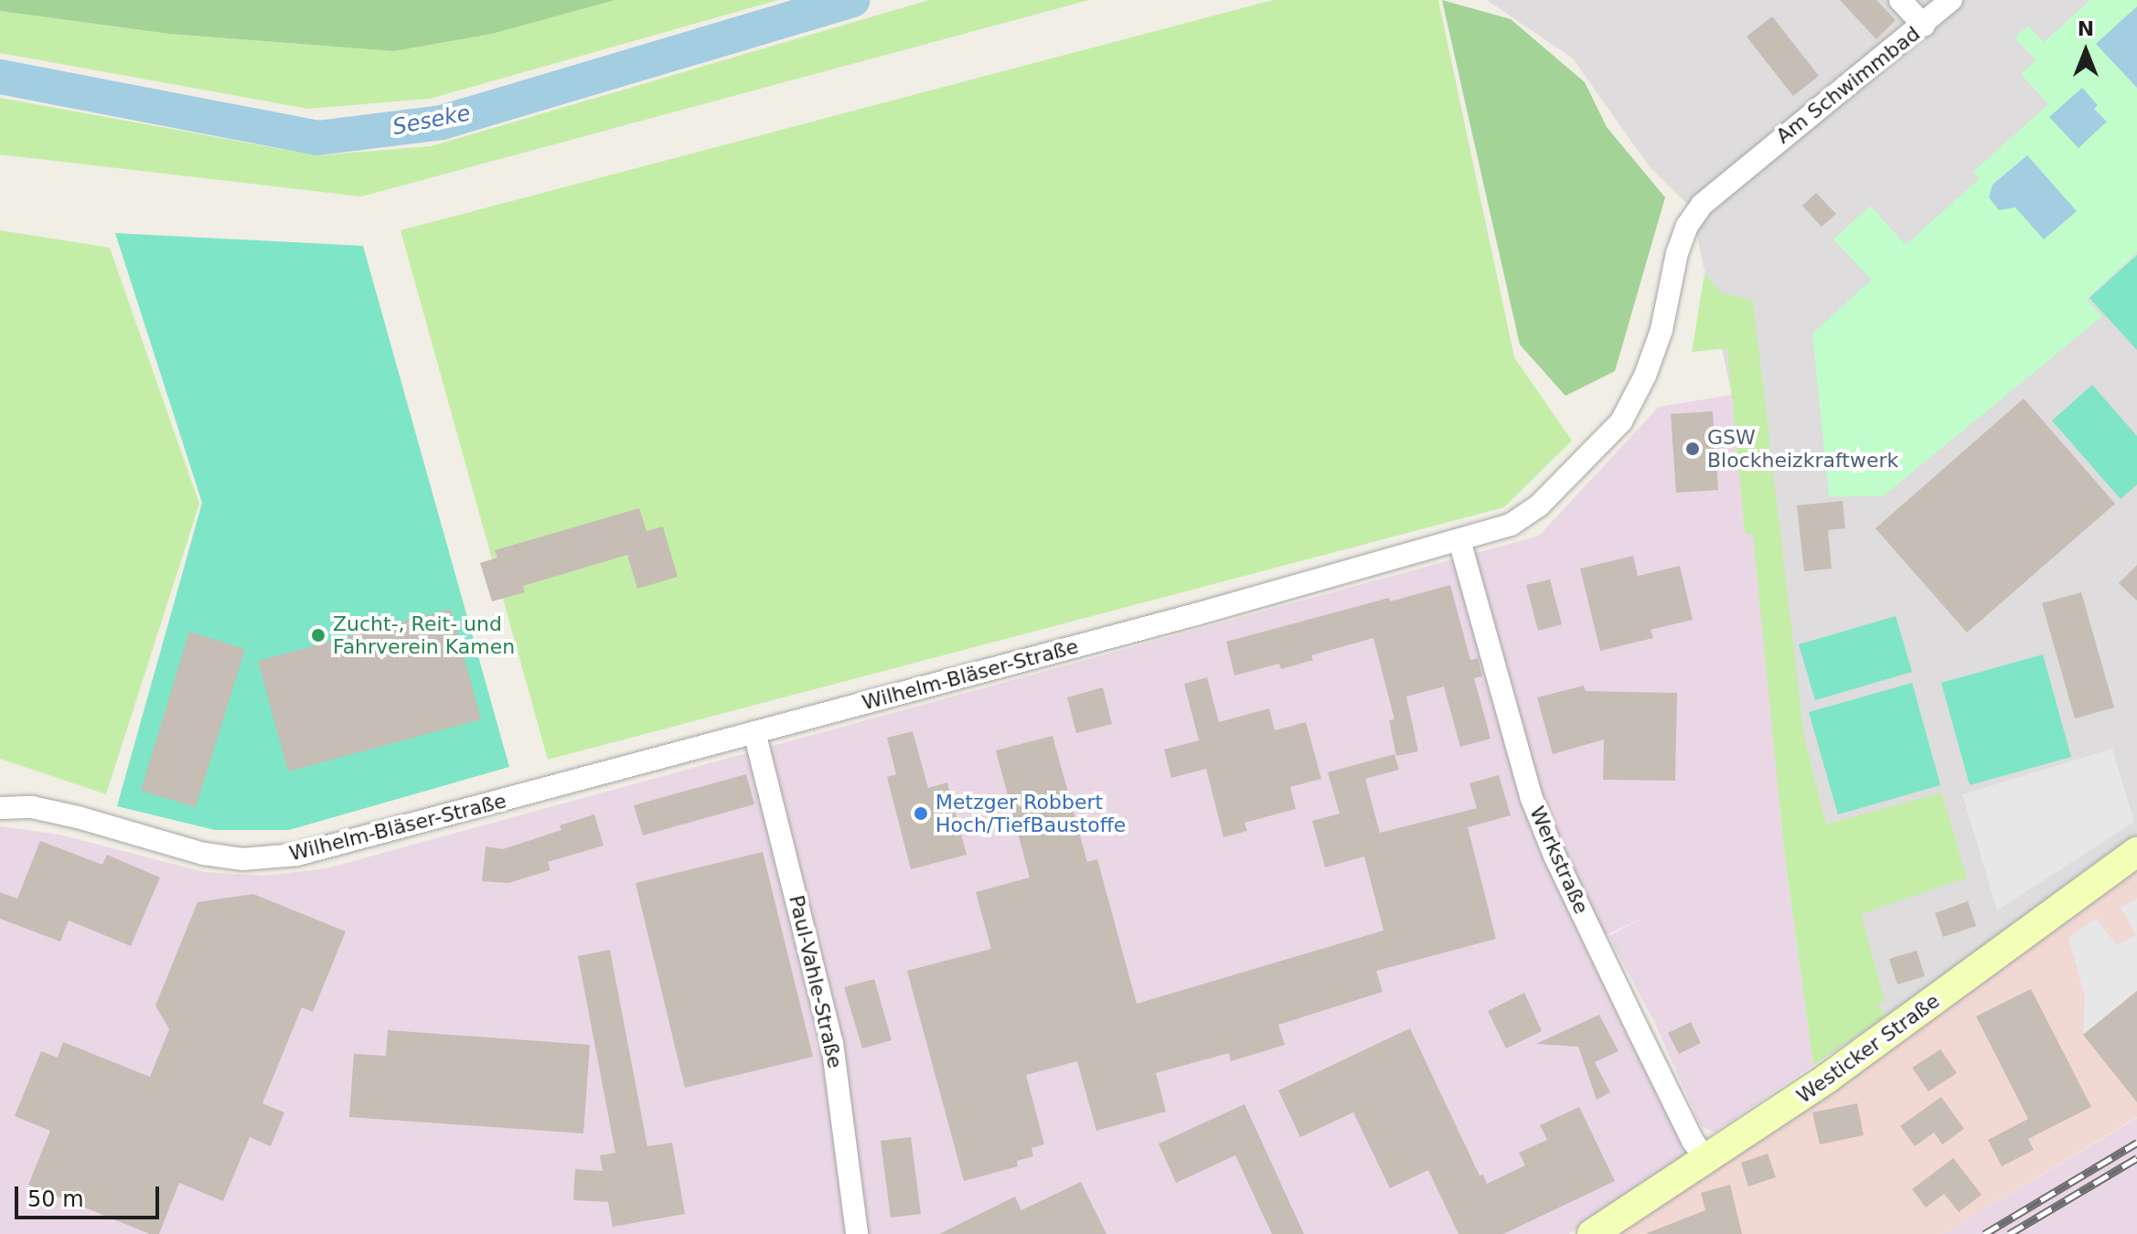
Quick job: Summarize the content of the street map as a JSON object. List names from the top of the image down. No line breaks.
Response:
{"streets":{"street":["Am Schwimmbad","Wilhelm-Bläser-Straße","Werkstraße","Paul-Vahle-Straße","Westicker Straße"]},"crossings":[["Am Schwimmbad","Wilhelm-Bläser-Straße"],["Wilhelm-Bläser-Straße","Werkstraße"],["Wilhelm-Bläser-Straße","Paul-Vahle-Straße"],["Werkstraße","Westicker Straße"]],"water":["Seseke"],"places":["GSW Blockheizkraftwerk","Zucht-, Reit- und Fahrverein Kamen","Metzger Robbert Hoch/TiefBaustoffe"],"scale_bar":"50 m","north":"top"}
